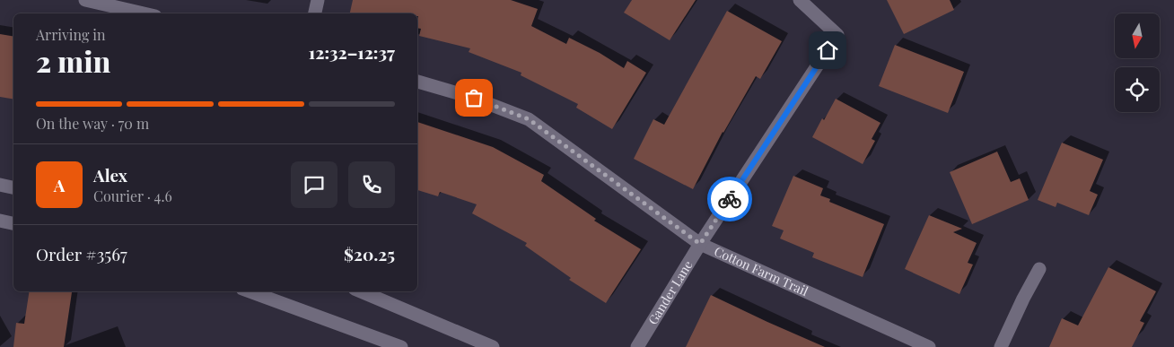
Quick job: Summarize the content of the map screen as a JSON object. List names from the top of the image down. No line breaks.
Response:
{"streets":{"street":["Cotton Farm Trail","Gander Lane"]},"crossings":[["Cotton Farm Trail","Gander Lane"]],"north":"bottom","page":{"heading":["2 min","Arriving in","12:32–12:37"],"panel":["Alex","Courier · 4.6","Order #3567","$20.25"],"bar":"On the way · 70 m","round":"A"}}
